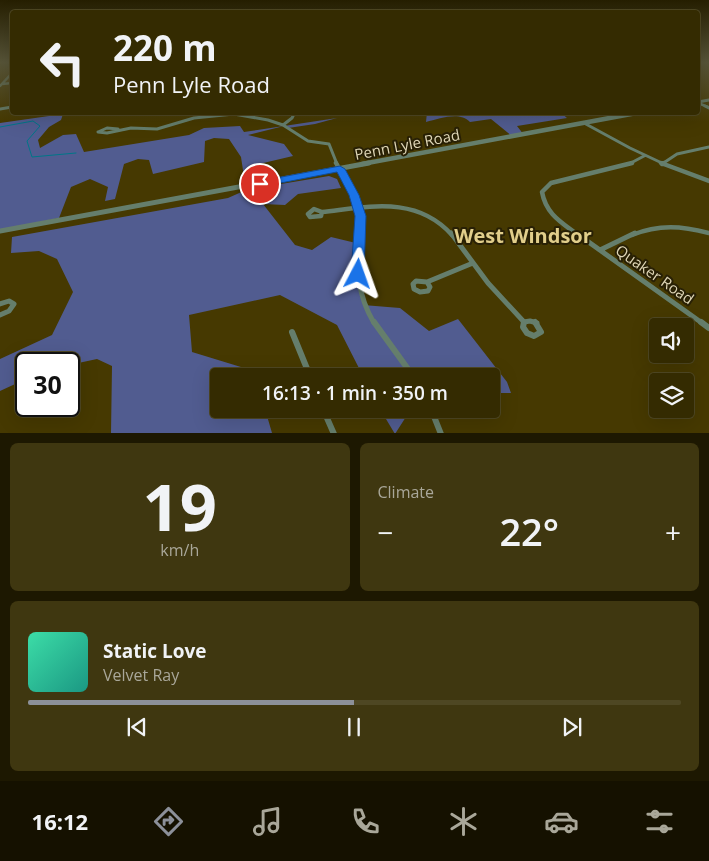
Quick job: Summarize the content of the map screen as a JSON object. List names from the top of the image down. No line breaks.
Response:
{"streets":{"street":["Penn Lyle Road","Quaker Road"]},"districts":["West Windsor"],"page":{"turn":["220 m","Penn Lyle Road"],"limit":"30","trip":"16:13 · 1 min · 350 m","tile":[["19","km/h"],"Climate"],"heat":["−","22°","+"],"song":["Static Love","Velvet Ray"],"tabs":"16:12"}}
